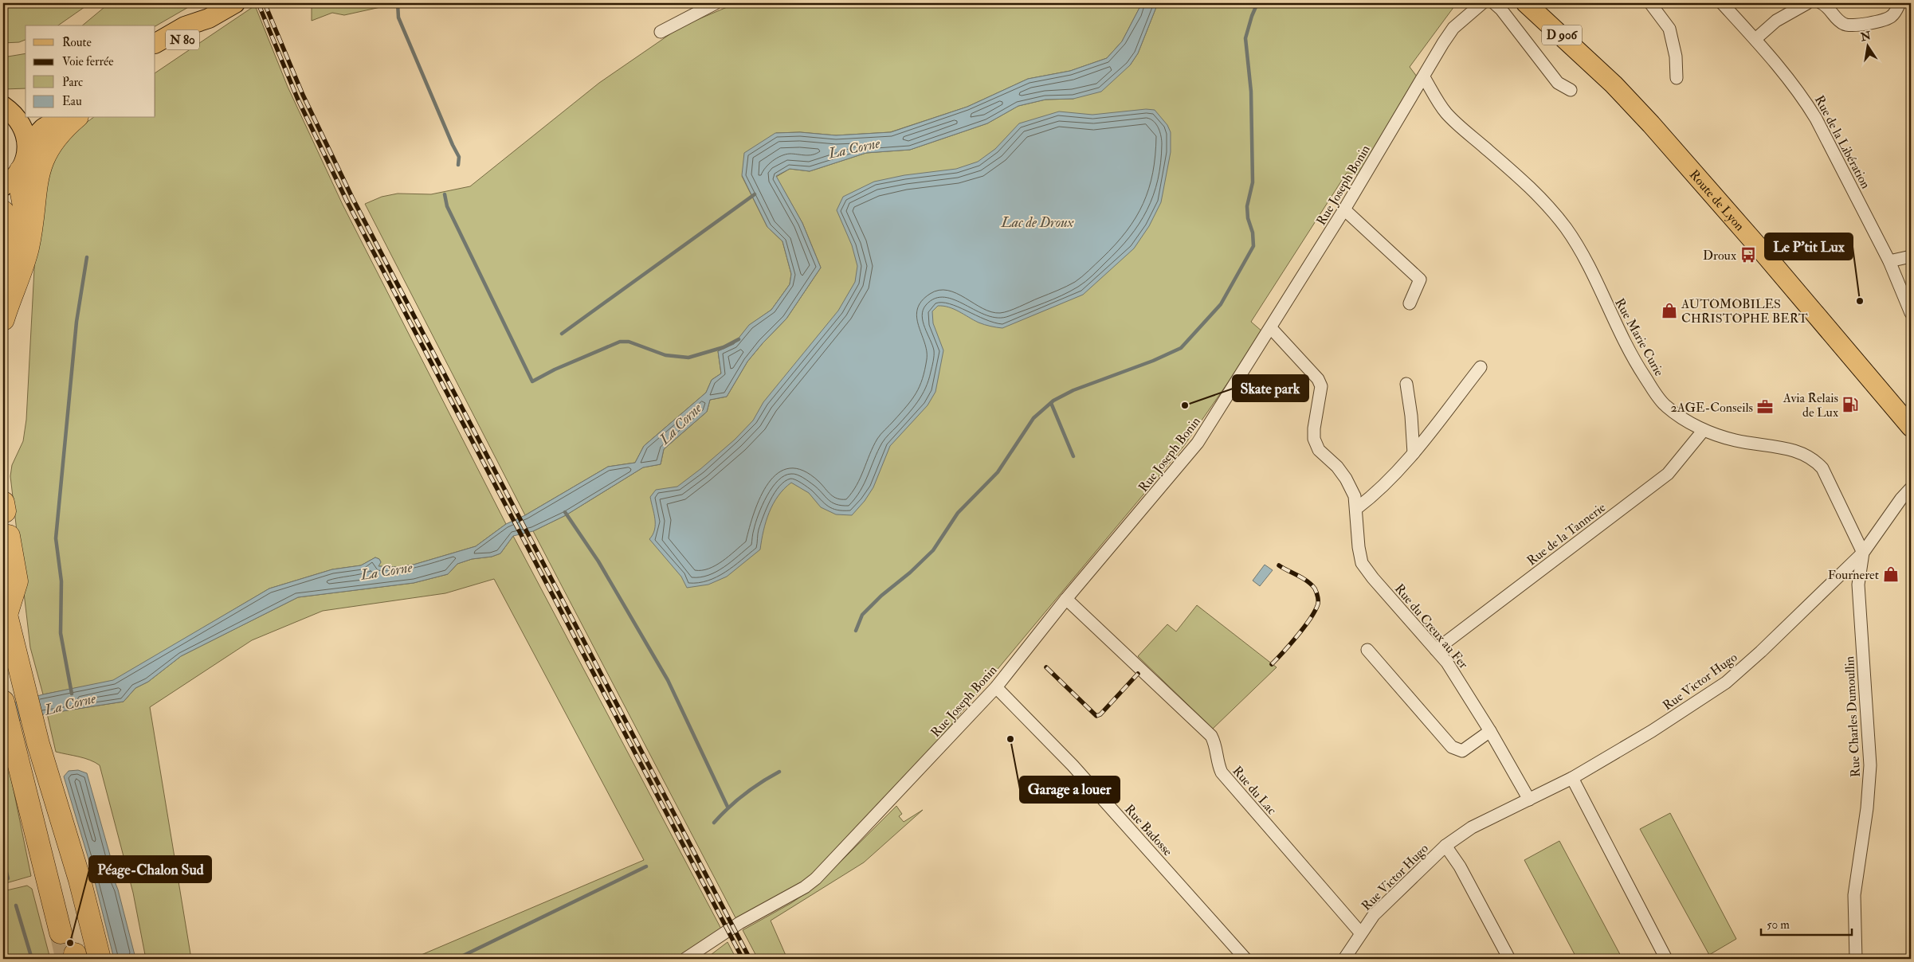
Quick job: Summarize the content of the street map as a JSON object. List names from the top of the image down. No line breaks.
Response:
{"streets":{"main road":["D 906","N 80","Route de Lyon"],"street":["Rue de la Libération","Rue Joseph Bonin","Rue Marie Curie","Rue de la Tannerie","Rue du Creux au Fer","Rue Victor Hugo","Rue Charles Dumoullin","Rue du Lac","Rue Badosse"]},"crossings":[["Rue Joseph Bonin","Rue Marie Curie"],["Rue Joseph Bonin","Rue du Creux au Fer"],["Rue Joseph Bonin","Rue du Lac"],["Rue Joseph Bonin","Rue Badosse"],["Rue Marie Curie","Rue de la Tannerie"],["Rue Marie Curie","Rue Victor Hugo"],["Rue Marie Curie","Rue Charles Dumoullin"],["Rue de la Tannerie","Rue du Creux au Fer"],["Rue du Creux au Fer","Rue Victor Hugo"],["Rue Victor Hugo","Rue Charles Dumoullin"],["Rue Victor Hugo","Rue du Lac"]],"water":["La Corne","Lac de Droux"],"places":{"bus stop":["Droux"],"other":["Le P'tit Lux","Skate park","Garage a louer","Péage-Chalon Sud"],"shop":["AUTOMOBILES CHRISTOPHE BERT","Fourneret"],"fuel station":["Avia Relais de Lux"],"office":["2AGE-Conseils"]},"legend":["Route","Voie ferrée","Parc","Eau"],"scale_bar":"50 m","north":"top"}
